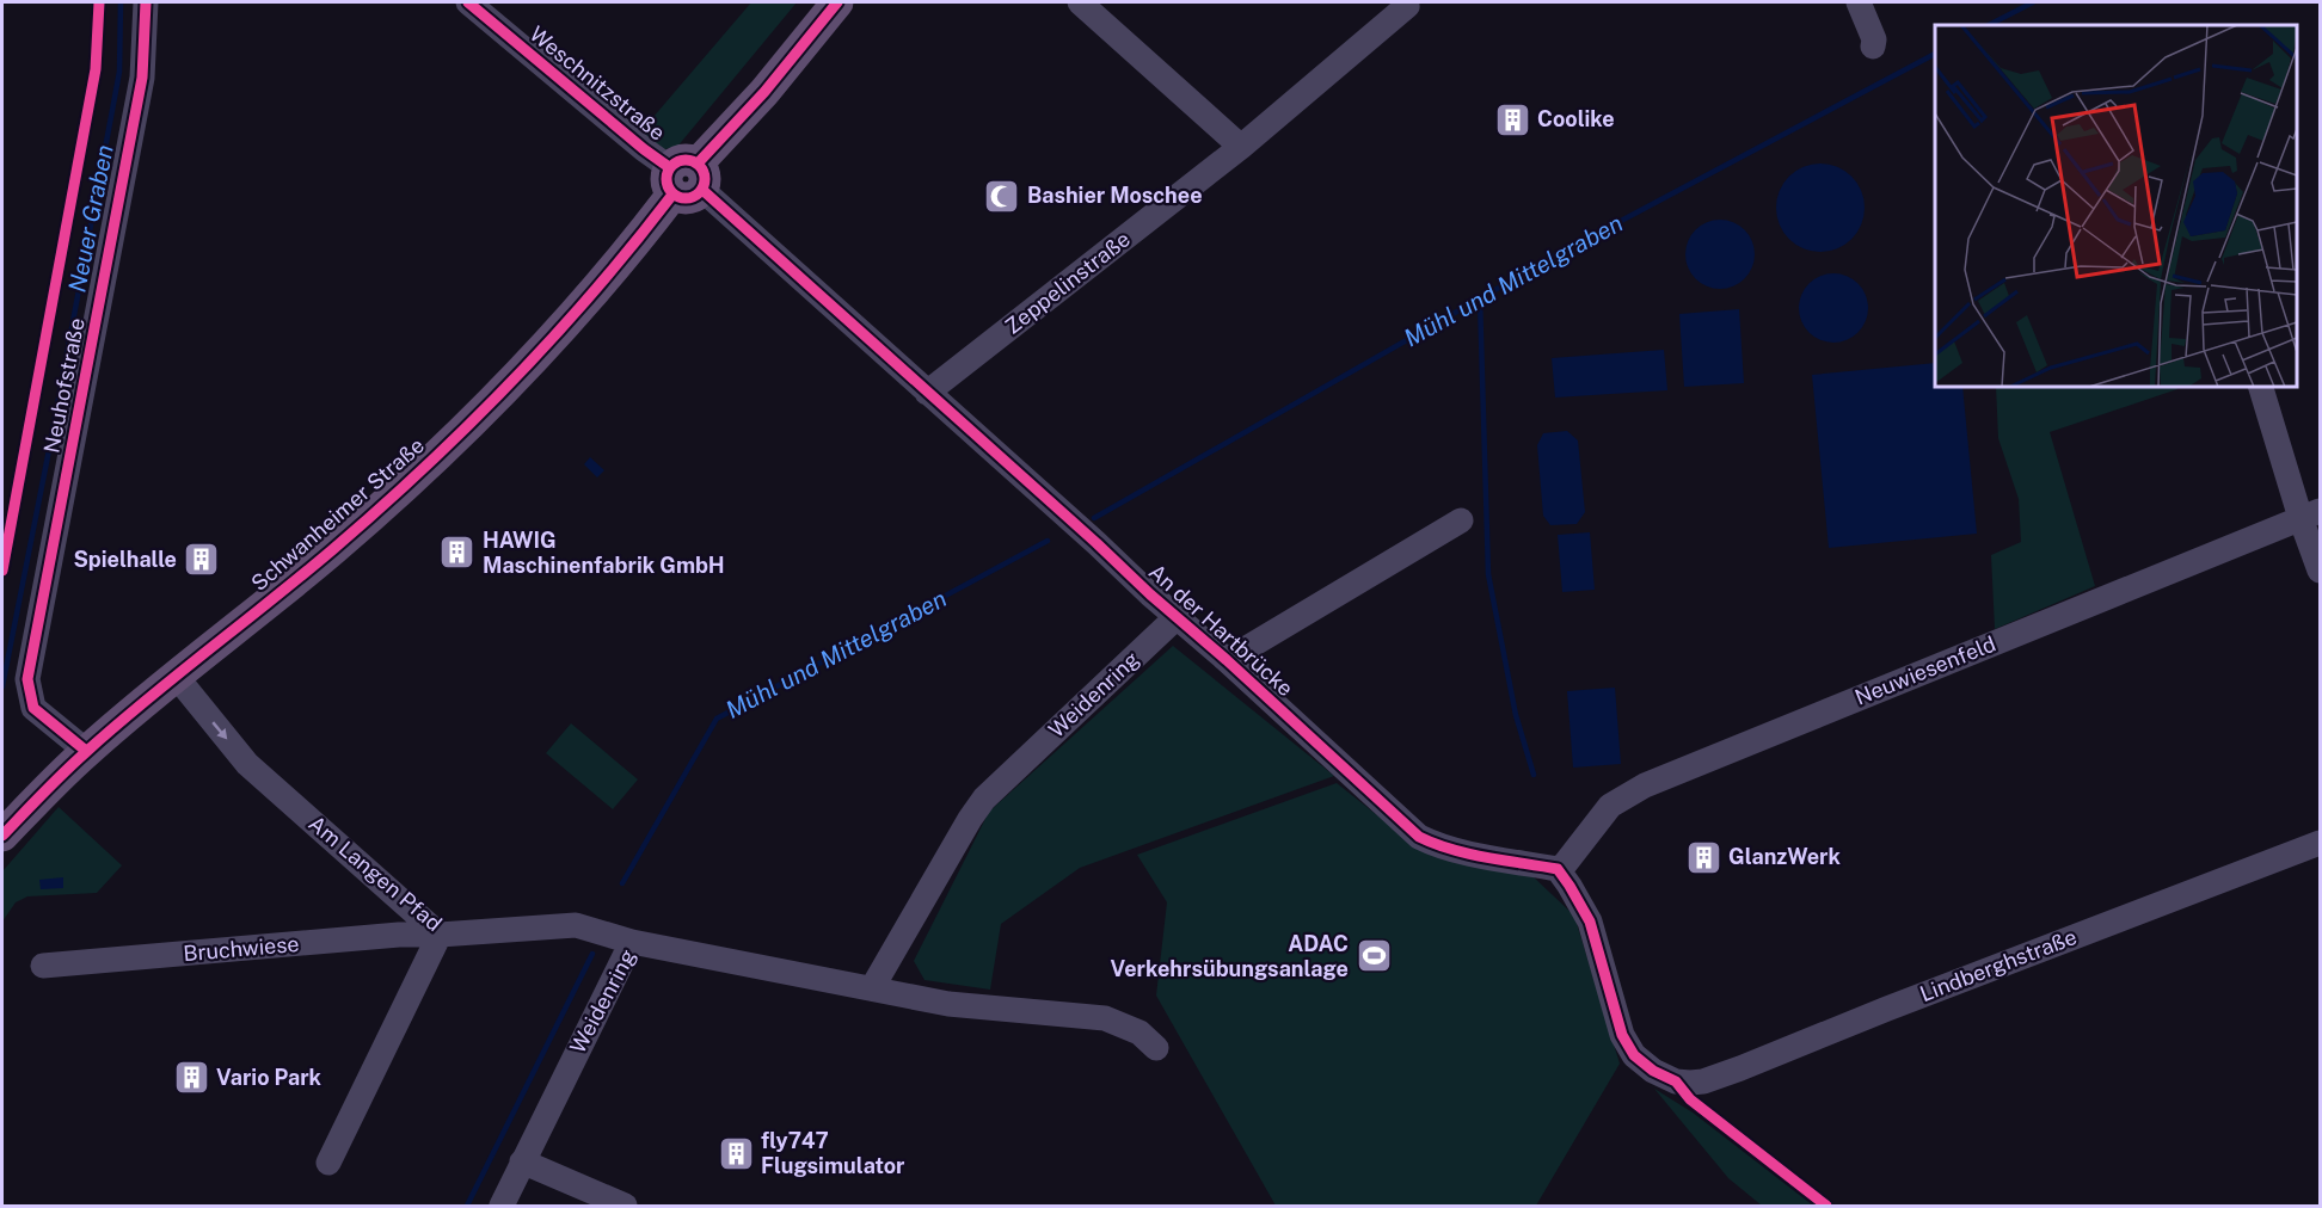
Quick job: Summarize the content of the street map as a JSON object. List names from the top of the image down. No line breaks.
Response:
{"streets":{"main road":["Schwanheimer Straße"],"street":["Weschnitzstraße","Zeppelinstraße","Neuhofstraße","An der Hartbrücke","Neuwiesenfeld","Weidenring","Am Langen Pfad","Bruchwiese","Lindberghstraße"]},"crossings":[["Weschnitzstraße","Schwanheimer Straße"],["Weschnitzstraße","An der Hartbrücke"],["Zeppelinstraße","An der Hartbrücke"],["Neuhofstraße","Schwanheimer Straße"],["Schwanheimer Straße","An der Hartbrücke"],["Schwanheimer Straße","Am Langen Pfad"],["An der Hartbrücke","Neuwiesenfeld"],["An der Hartbrücke","Weidenring"],["An der Hartbrücke","Lindberghstraße"],["Neuwiesenfeld","Lindberghstraße"],["Weidenring","Am Langen Pfad"],["Am Langen Pfad","Bruchwiese"]],"one_way":["Am Langen Pfad"],"water":["Neuer Graben","Mühl und Mittelgraben"],"places":{"building":["Coolike","HAWIG Maschinenfabrik GmbH","Spielhalle","GlanzWerk","Vario Park","fly747 Flugsimulator"],"mosque":["Bashier Moschee"],"sports":["ADAC Verkehrsübungsanlage"]}}
